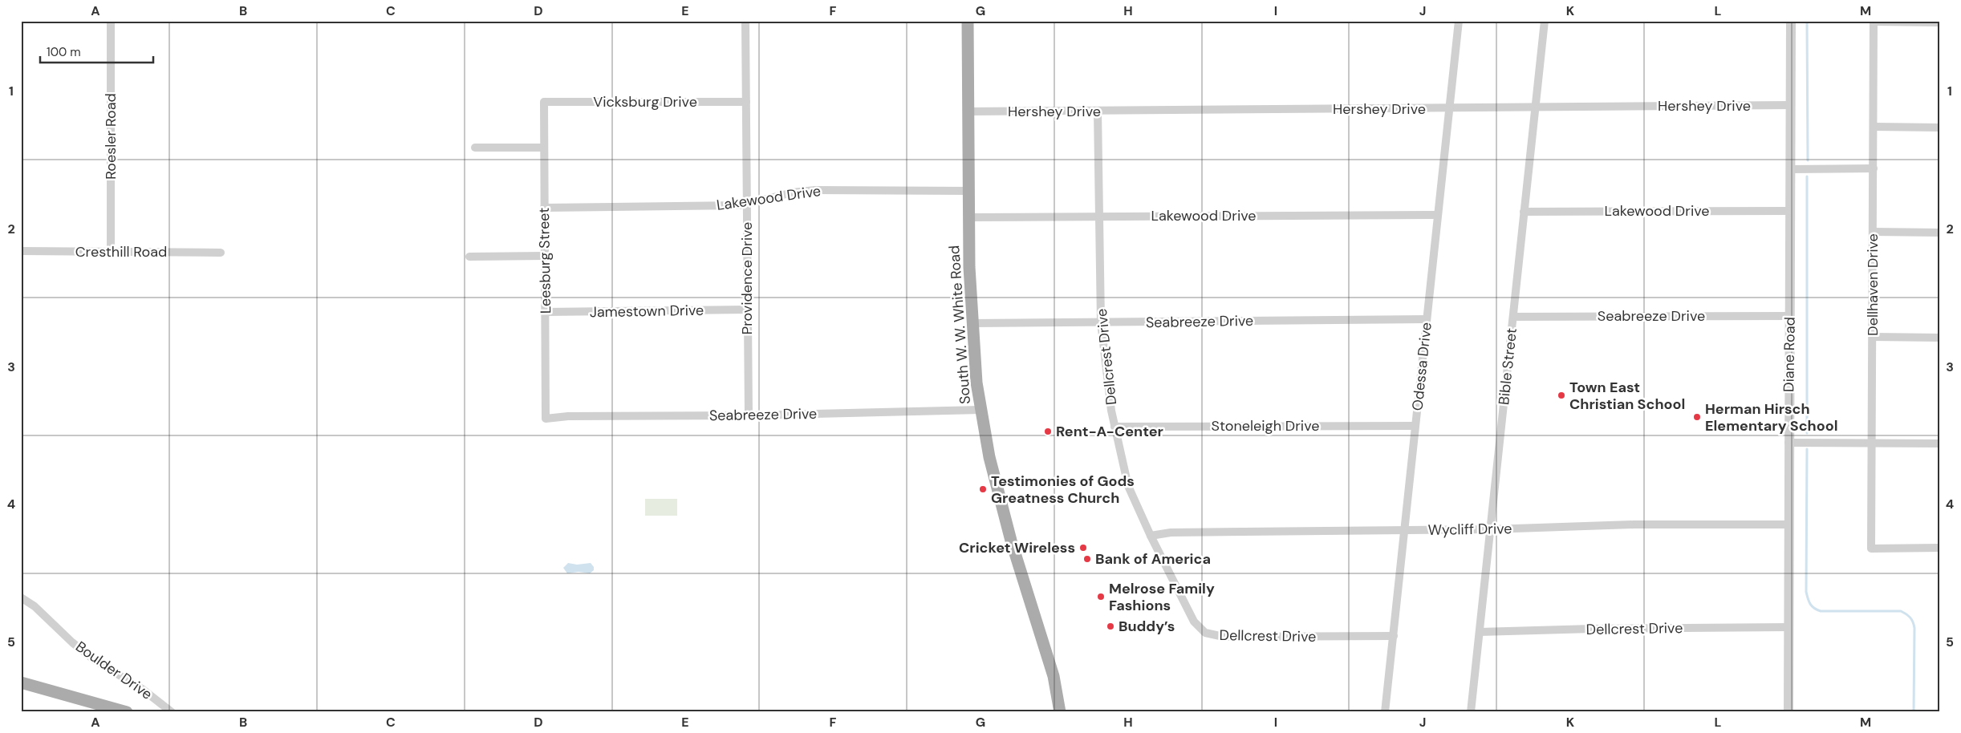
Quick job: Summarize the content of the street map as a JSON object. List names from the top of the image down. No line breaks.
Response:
{"streets":{"main road":["South W. W. White Road"],"street":["Vicksburg Drive","Hershey Drive","Roesler Road","Lakewood Drive","Cresthill Road","Leesburg Street","Providence Drive","Dellhaven Drive","Jamestown Drive","Seabreeze Drive","Diane Road","Dellcrest Drive","Odessa Drive","Bible Street","Stoneleigh Drive","Wycliff Drive","Boulder Drive"]},"crossings":[["Vicksburg Drive","Leesburg Street"],["Vicksburg Drive","Providence Drive"],["Hershey Drive","South W. W. White Road"],["Hershey Drive","Diane Road"],["Hershey Drive","Dellcrest Drive"],["Hershey Drive","Odessa Drive"],["Hershey Drive","Bible Street"],["Roesler Road","Cresthill Road"],["Lakewood Drive","Leesburg Street"],["Lakewood Drive","Providence Drive"],["Lakewood Drive","South W. W. White Road"],["Lakewood Drive","Diane Road"],["Lakewood Drive","Dellcrest Drive"],["Lakewood Drive","Odessa Drive"],["Lakewood Drive","Bible Street"],["Leesburg Street","Jamestown Drive"],["Leesburg Street","Seabreeze Drive"],["Providence Drive","Jamestown Drive"],["Providence Drive","Seabreeze Drive"],["Seabreeze Drive","South W. W. White Road"],["Seabreeze Drive","Diane Road"],["Seabreeze Drive","Dellcrest Drive"],["Seabreeze Drive","Odessa Drive"],["Seabreeze Drive","Bible Street"],["Diane Road","Dellcrest Drive"],["Diane Road","Wycliff Drive"],["Dellcrest Drive","Odessa Drive"],["Dellcrest Drive","Bible Street"],["Dellcrest Drive","Stoneleigh Drive"],["Dellcrest Drive","Wycliff Drive"],["Odessa Drive","Stoneleigh Drive"],["Odessa Drive","Wycliff Drive"],["Bible Street","Wycliff Drive"]],"places":["Town East Christian School","Herman Hirsch Elementary School","Rent-A-Center","Testimonies of Gods Greatness Church","Cricket Wireless","Bank of America","Melrose Family Fashions","Buddy’s"],"scale_bar":"100 m","grid":{"columns":["A","B","C","D","E","F","G","H","I","J","K","L","M"],"rows":["1","2","3","4","5"]}}
